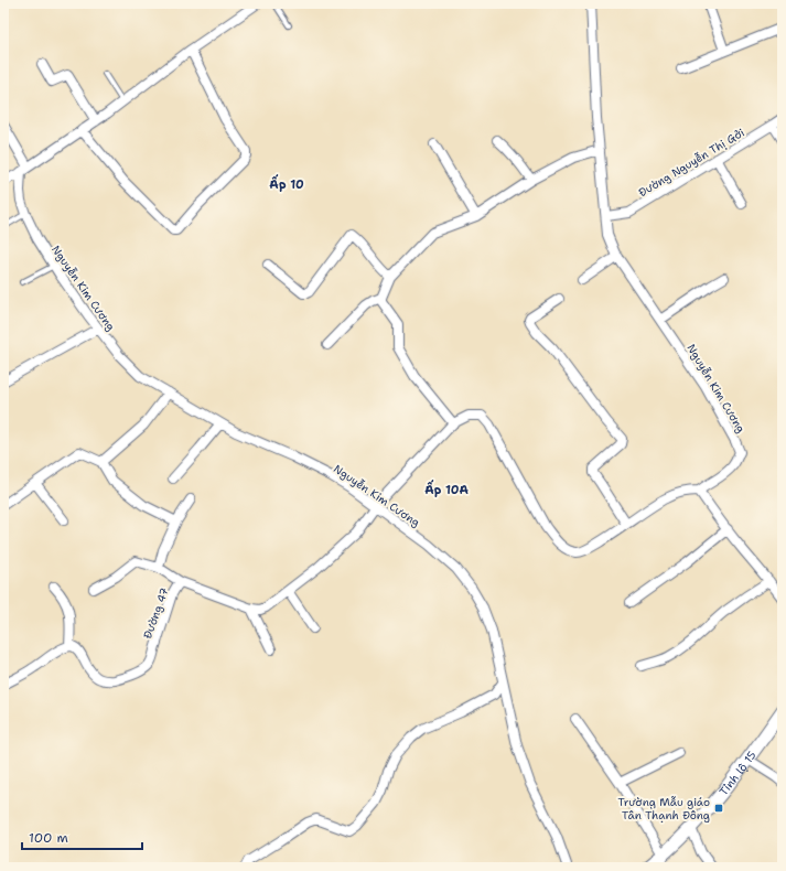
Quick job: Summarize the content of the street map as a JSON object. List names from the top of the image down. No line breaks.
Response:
{"streets":{"main road":["Tỉnh lộ 15"],"street":["Đường Nguyễn Thị Gởi","Nguyễn Kim Cương","Đường 47"]},"crossings":[["Đường Nguyễn Thị Gởi","Nguyễn Kim Cương"]],"districts":["Ấp 10","Ấp 10A"],"places":{"transit":["Trường Mẫu giáo Tân Thạnh Đông"]},"scale_bar":"100 m"}
